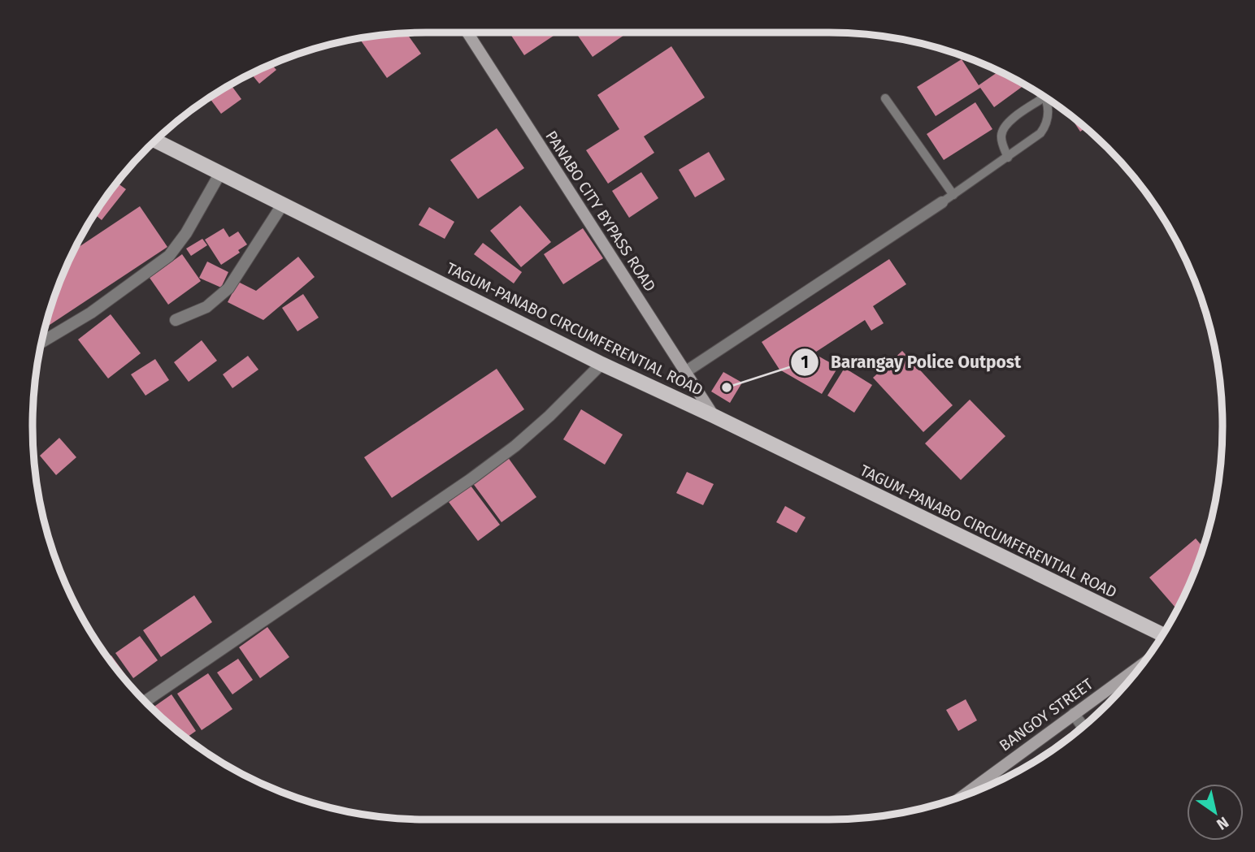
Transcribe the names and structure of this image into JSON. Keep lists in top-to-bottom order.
{
  "streets": {
    "main road": ["PANABO CITY BYPASS ROAD", "TAGUM-PANABO CIRCUMFERENTIAL ROAD", "BANGOY STREET"]
  },
  "crossings": [
    ["PANABO CITY BYPASS ROAD", "TAGUM-PANABO CIRCUMFERENTIAL ROAD"]
  ],
  "places": ["Barangay Police Outpost"],
  "north": "bottom right"
}
